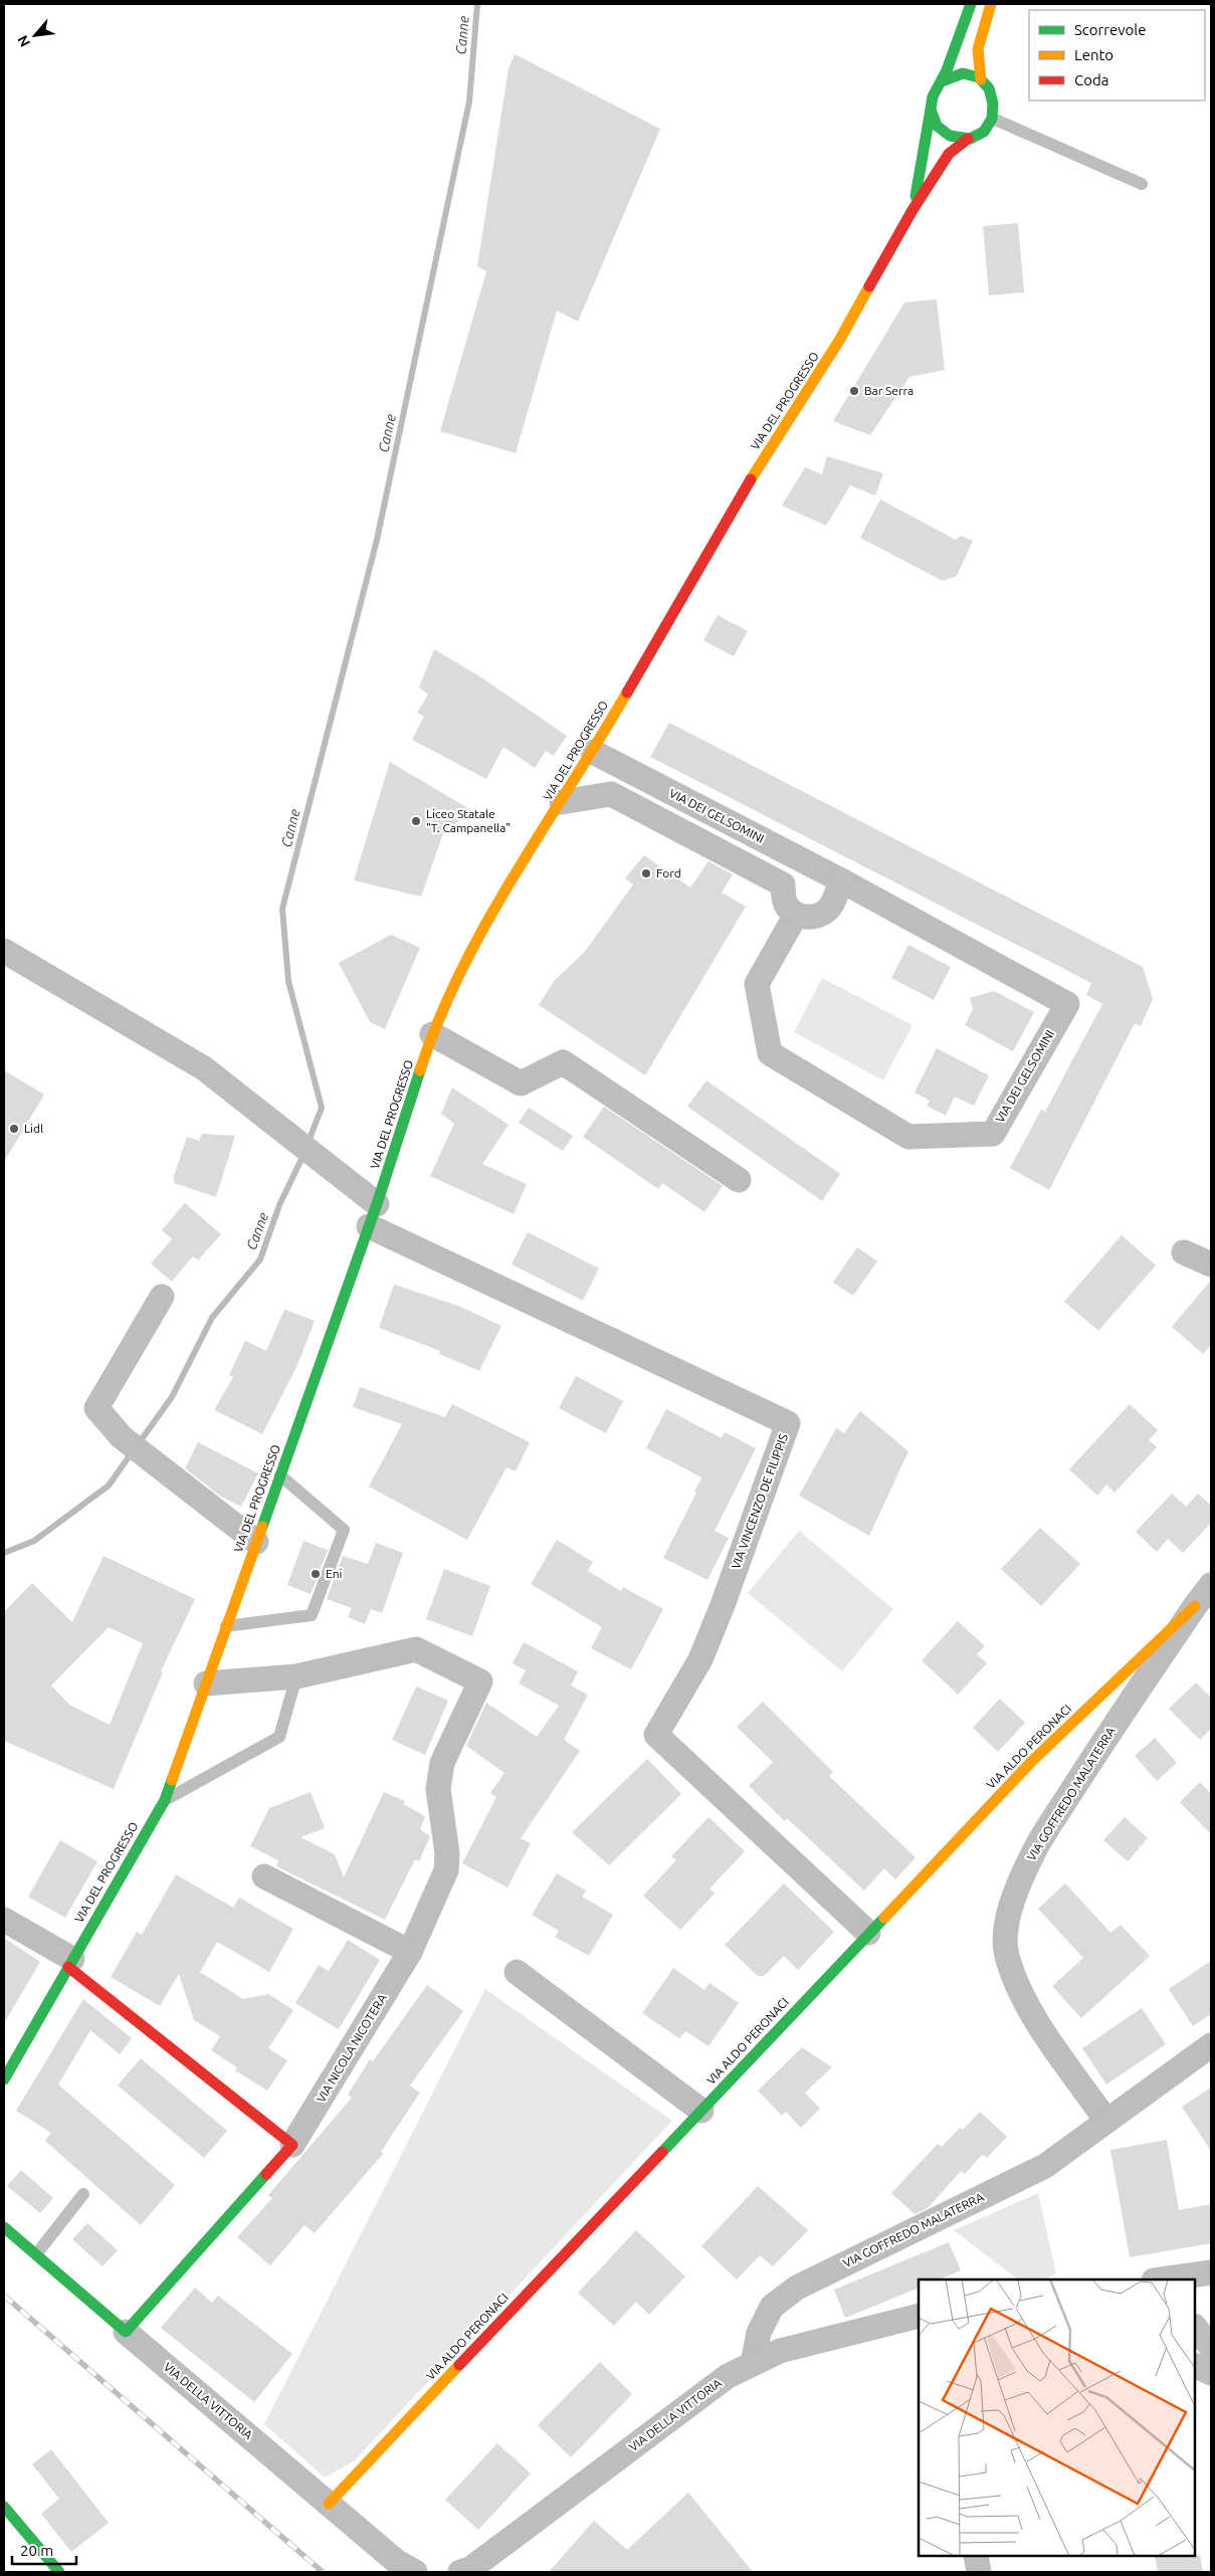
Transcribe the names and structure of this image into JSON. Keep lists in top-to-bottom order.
{
  "streets": {
    "street": [
      "VIA DEL PROGRESSO",
      "VIA DEI GELSOMINI",
      "VIA VINCENZO DE FILIPPIS",
      "VIA ALDO PERONACI",
      "VIA GOFFREDO MALATERRA",
      "VIA NICOLA NICOTERA",
      "VIA DELLA VITTORIA"
    ]
  },
  "crossings": [
    ["VIA DEL PROGRESSO", "VIA DEI GELSOMINI"],
    ["VIA DEL PROGRESSO", "VIA VINCENZO DE FILIPPIS"],
    ["VIA VINCENZO DE FILIPPIS", "VIA ALDO PERONACI"],
    ["VIA ALDO PERONACI", "VIA GOFFREDO MALATERRA"],
    ["VIA ALDO PERONACI", "VIA DELLA VITTORIA"],
    ["VIA GOFFREDO MALATERRA", "VIA DELLA VITTORIA"]
  ],
  "water": ["Canne"],
  "places": [
    "Bar Serra",
    "Liceo Statale \"T. Campanella\"",
    "Ford",
    "Lidl",
    "Eni"
  ],
  "legend": ["Scorrevole", "Lento", "Coda"],
  "scale_bar": "20 m",
  "north": "bottom left"
}
